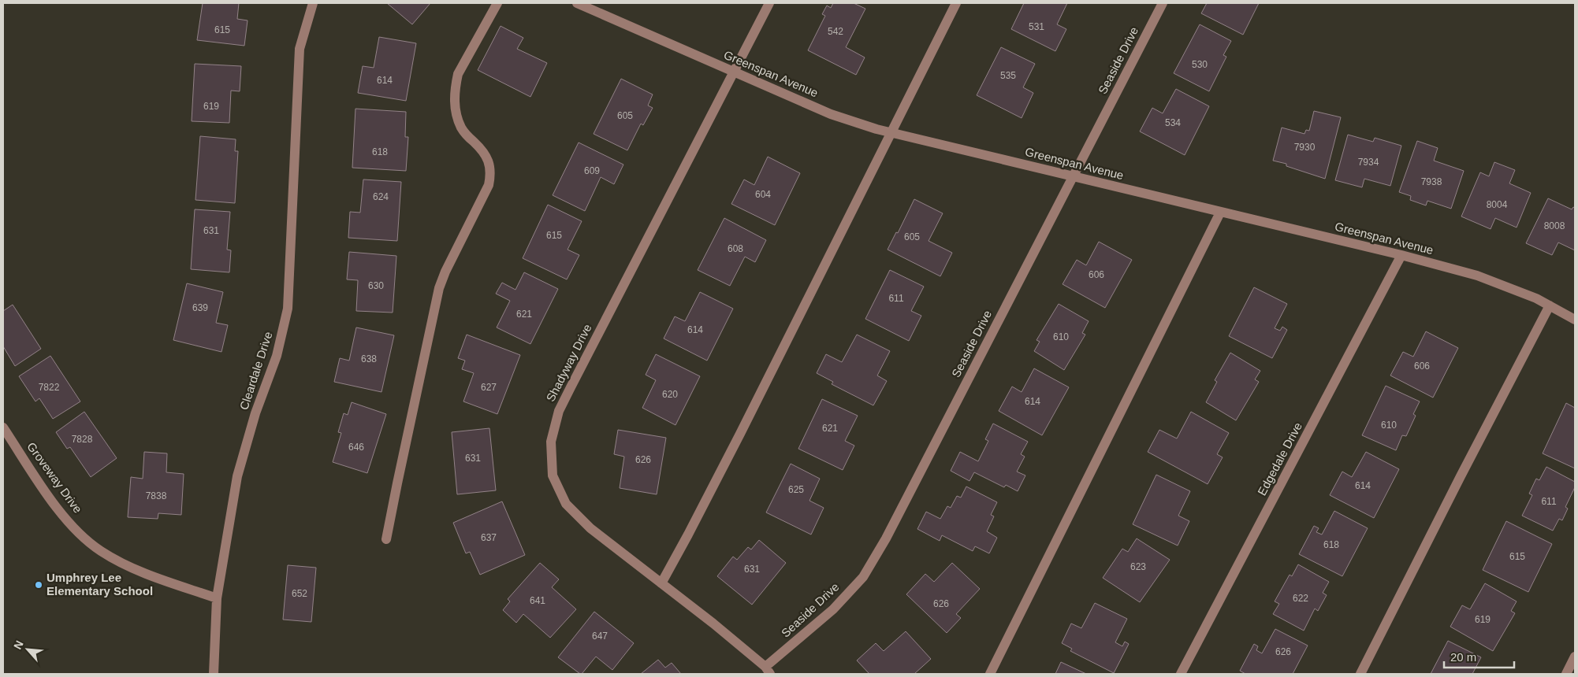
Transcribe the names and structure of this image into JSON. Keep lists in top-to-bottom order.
{
  "streets": {
    "street": [
      "Seaside Drive",
      "Greenspan Avenue",
      "Shadyway Drive",
      "Cleardale Drive",
      "Edgedale Drive",
      "Groveway Drive"
    ]
  },
  "crossings": [
    ["Seaside Drive", "Greenspan Avenue"],
    ["Seaside Drive", "Shadyway Drive"],
    ["Greenspan Avenue", "Shadyway Drive"],
    ["Greenspan Avenue", "Edgedale Drive"],
    ["Cleardale Drive", "Groveway Drive"]
  ],
  "places": ["Umphrey Lee Elementary School"],
  "house_numbers": [
    "531",
    "615",
    "542",
    "530",
    "535",
    "614",
    "619",
    "605",
    "534",
    "7930",
    "618",
    "7934",
    "609",
    "7938",
    "604",
    "624",
    "8004",
    "8008",
    "631",
    "615",
    "605",
    "608",
    "606",
    "630",
    "611",
    "639",
    "621",
    "614",
    "610",
    "638",
    "606",
    "7822",
    "627",
    "620",
    "614",
    "610",
    "621",
    "7828",
    "646",
    "631",
    "626",
    "614",
    "625",
    "7838",
    "611",
    "637",
    "618",
    "615",
    "623",
    "631",
    "652",
    "622",
    "641",
    "626",
    "619",
    "647",
    "626"
  ],
  "scale_bar": "20 m",
  "north": "top left"
}
